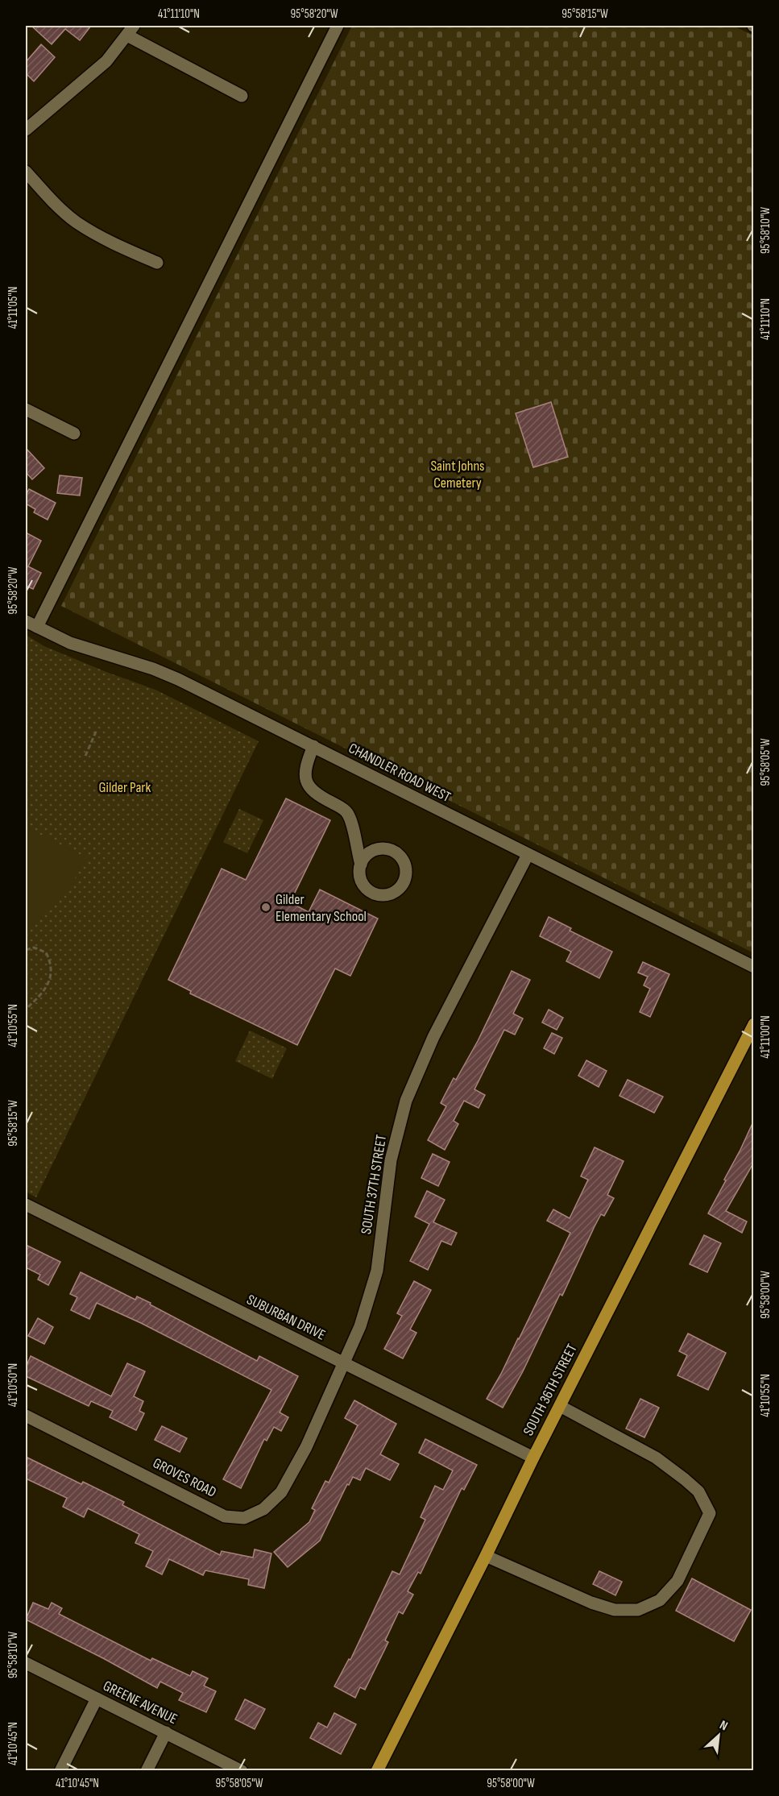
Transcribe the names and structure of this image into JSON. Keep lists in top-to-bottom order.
{
  "streets": {
    "main road": ["SOUTH 36TH STREET"],
    "street": [
      "CHANDLER ROAD WEST",
      "SOUTH 37TH STREET",
      "SUBURBAN DRIVE",
      "GROVES ROAD",
      "GREENE AVENUE"
    ]
  },
  "crossings": [
    ["CHANDLER ROAD WEST", "SOUTH 37TH STREET"],
    ["SOUTH 37TH STREET", "SUBURBAN DRIVE"],
    ["SOUTH 37TH STREET", "GROVES ROAD"],
    ["SUBURBAN DRIVE", "SOUTH 36TH STREET"]
  ],
  "parks": ["Saint Johns Cemetery", "Gilder Park"],
  "places": ["Gilder Elementary School"],
  "north": "top right",
  "coordinates": [
    "41°11'10\"N",
    "95°58'20\"W",
    "95°58'15\"W",
    "95°58'10\"W",
    "41°11'05\"N",
    "95°58'05\"W",
    "41°10'55\"N",
    "41°11'00\"N",
    "95°58'00\"W",
    "41°10'50\"N",
    "41°10'45\"N"
  ]
}
